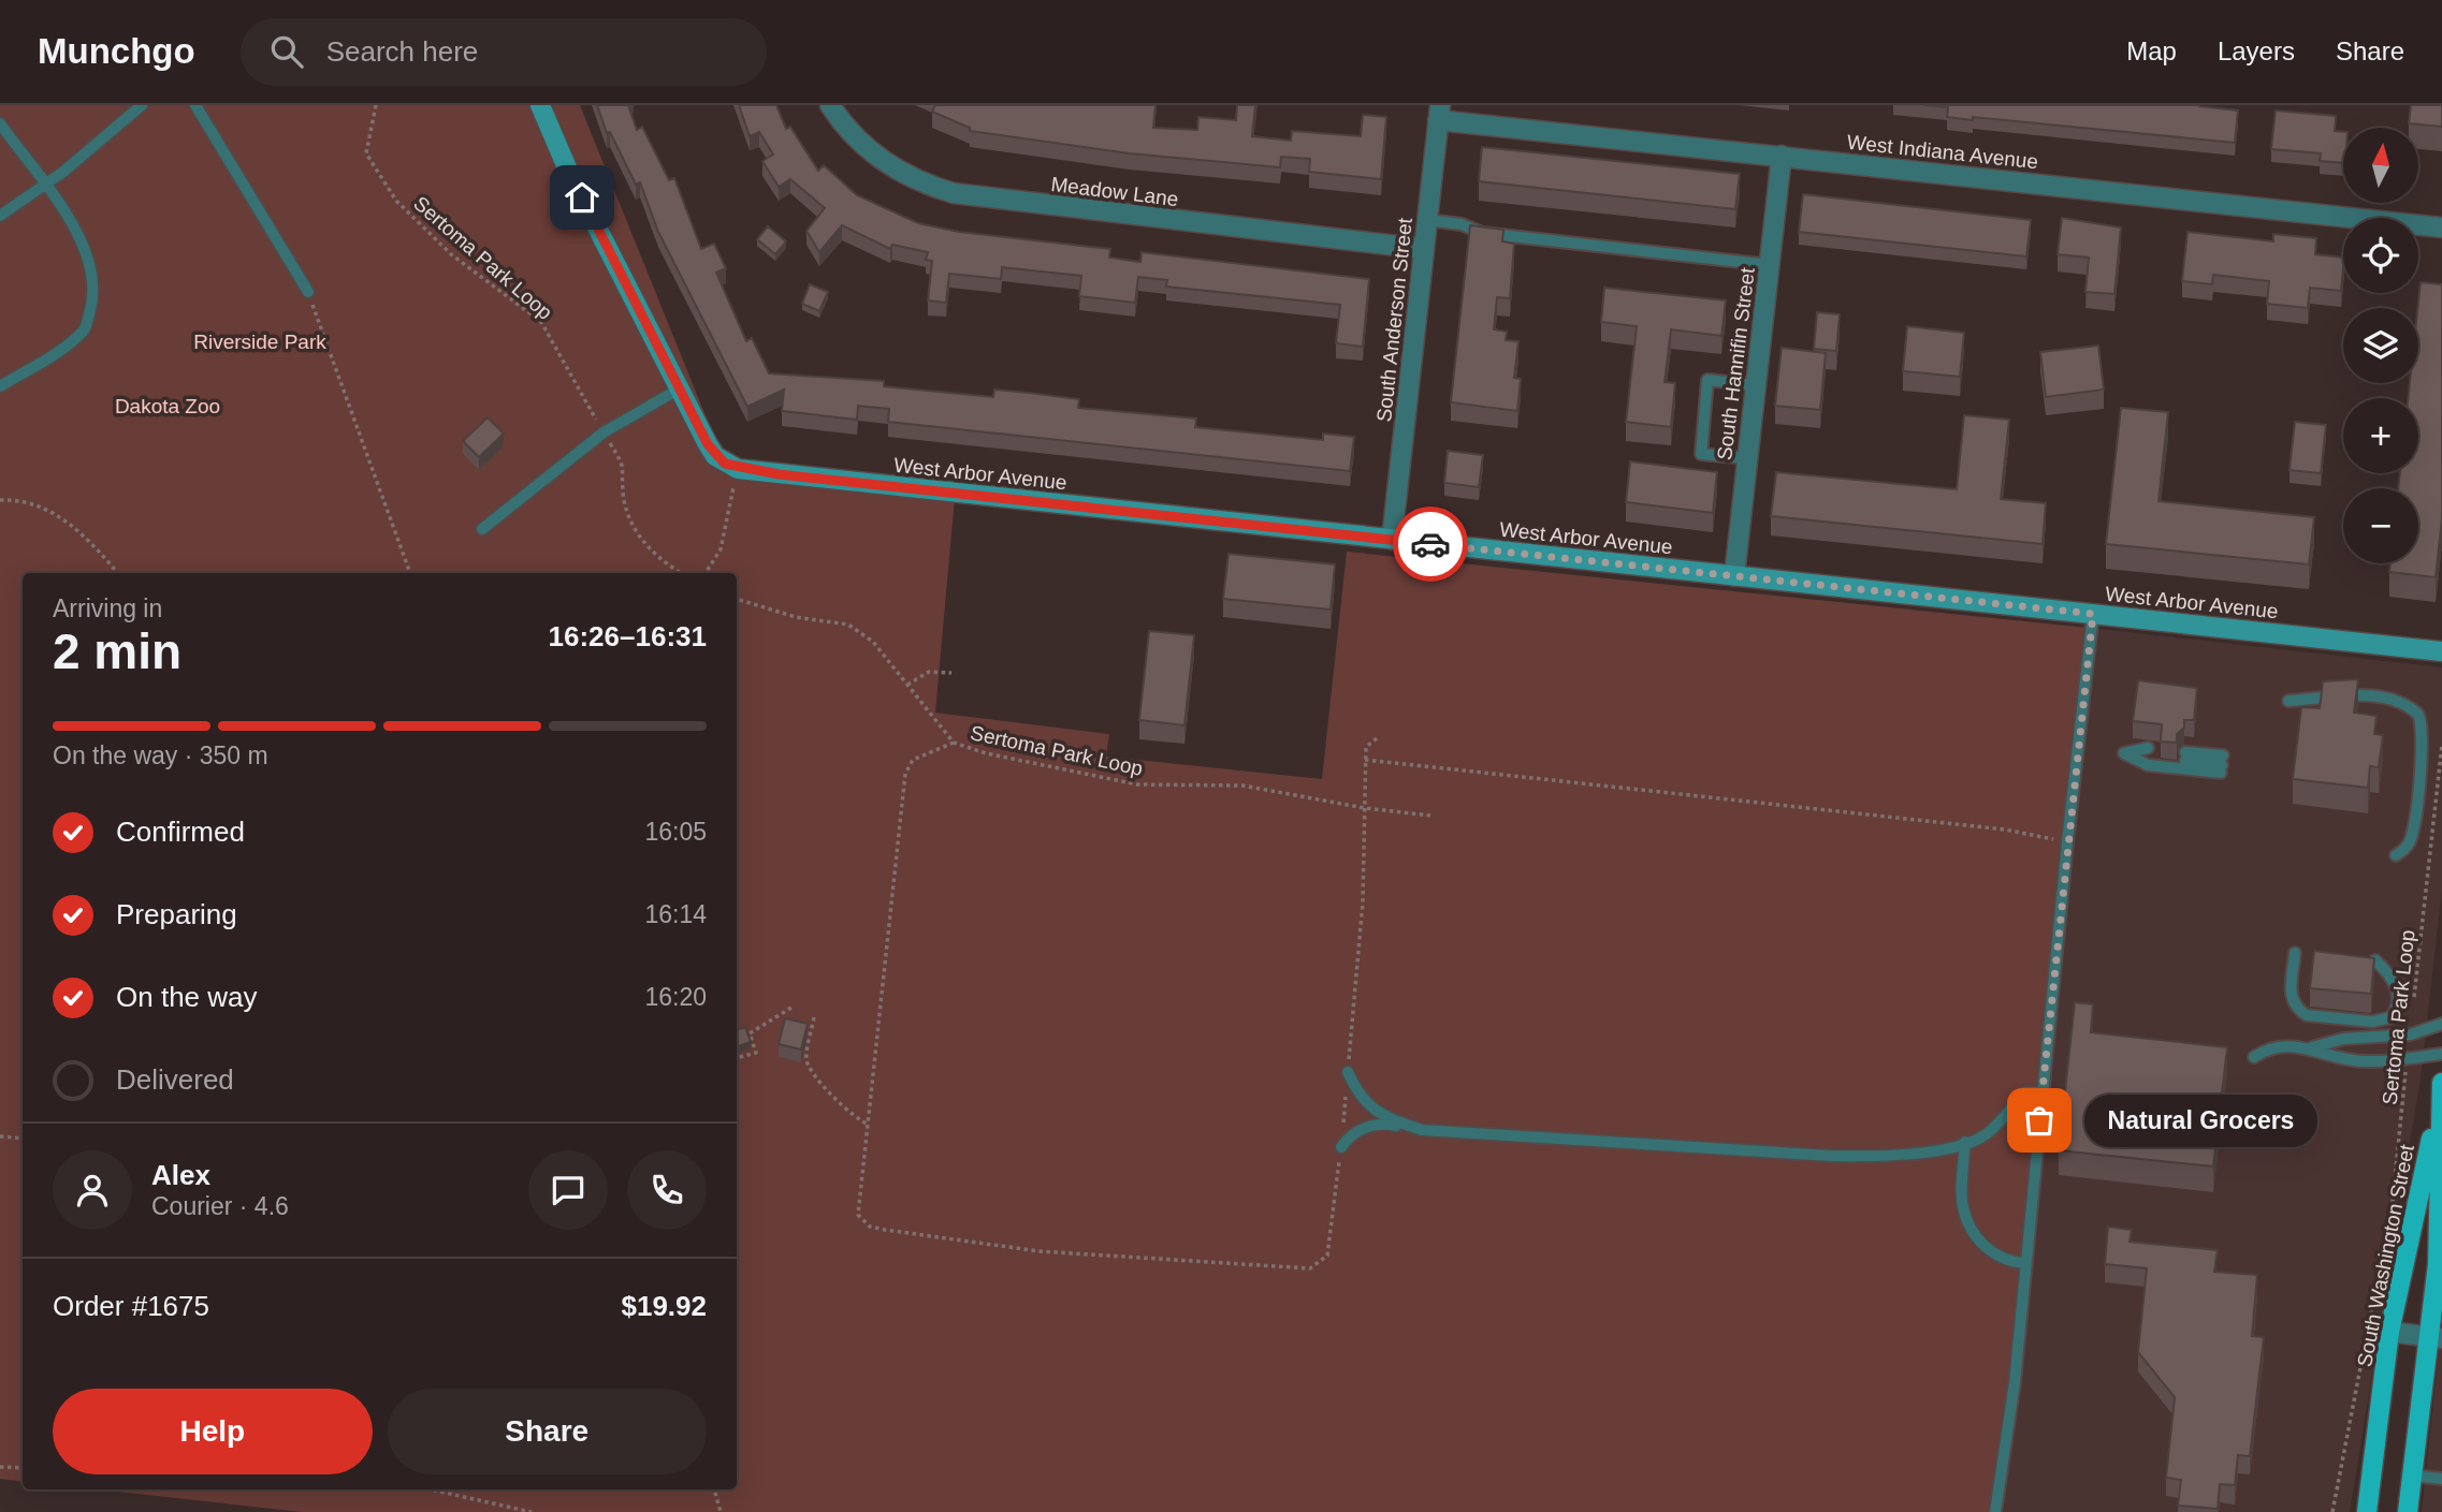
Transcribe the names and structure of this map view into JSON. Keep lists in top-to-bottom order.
{
  "streets": {
    "main road": ["West Arbor Avenue", "South Washington Street"],
    "street": [
      "West Indiana Avenue",
      "Meadow Lane",
      "South Anderson Street",
      "South Hannifin Street"
    ],
    "path": ["Sertoma Park Loop"]
  },
  "crossings": [
    ["West Indiana Avenue", "South Anderson Street"],
    ["West Indiana Avenue", "South Hannifin Street"],
    ["Meadow Lane", "South Anderson Street"],
    ["South Anderson Street", "West Arbor Avenue"],
    ["South Hannifin Street", "West Arbor Avenue"]
  ],
  "parks": ["Riverside Park", "Dakota Zoo"],
  "places": ["Natural Grocers"],
  "north": "top",
  "page": {
    "header": "Munchgo",
    "search": "Search here",
    "nav": ["Map", "Layers", "Share"],
    "map_buttons": ["+", "−"],
    "heading": ["2 min", "Arriving in", "16:26–16:31"],
    "panel": [
      "Alex",
      "Courier · 4.6",
      "Order #1675",
      "$19.92"
    ],
    "bar": "On the way · 350 m",
    "list": [
      ["Confirmed", "16:05"],
      ["Preparing", "16:14"],
      ["On the way", "16:20"],
      "Delivered"
    ],
    "bubble": "Natural Grocers",
    "buttons": ["Help", "Share"]
  }
}
